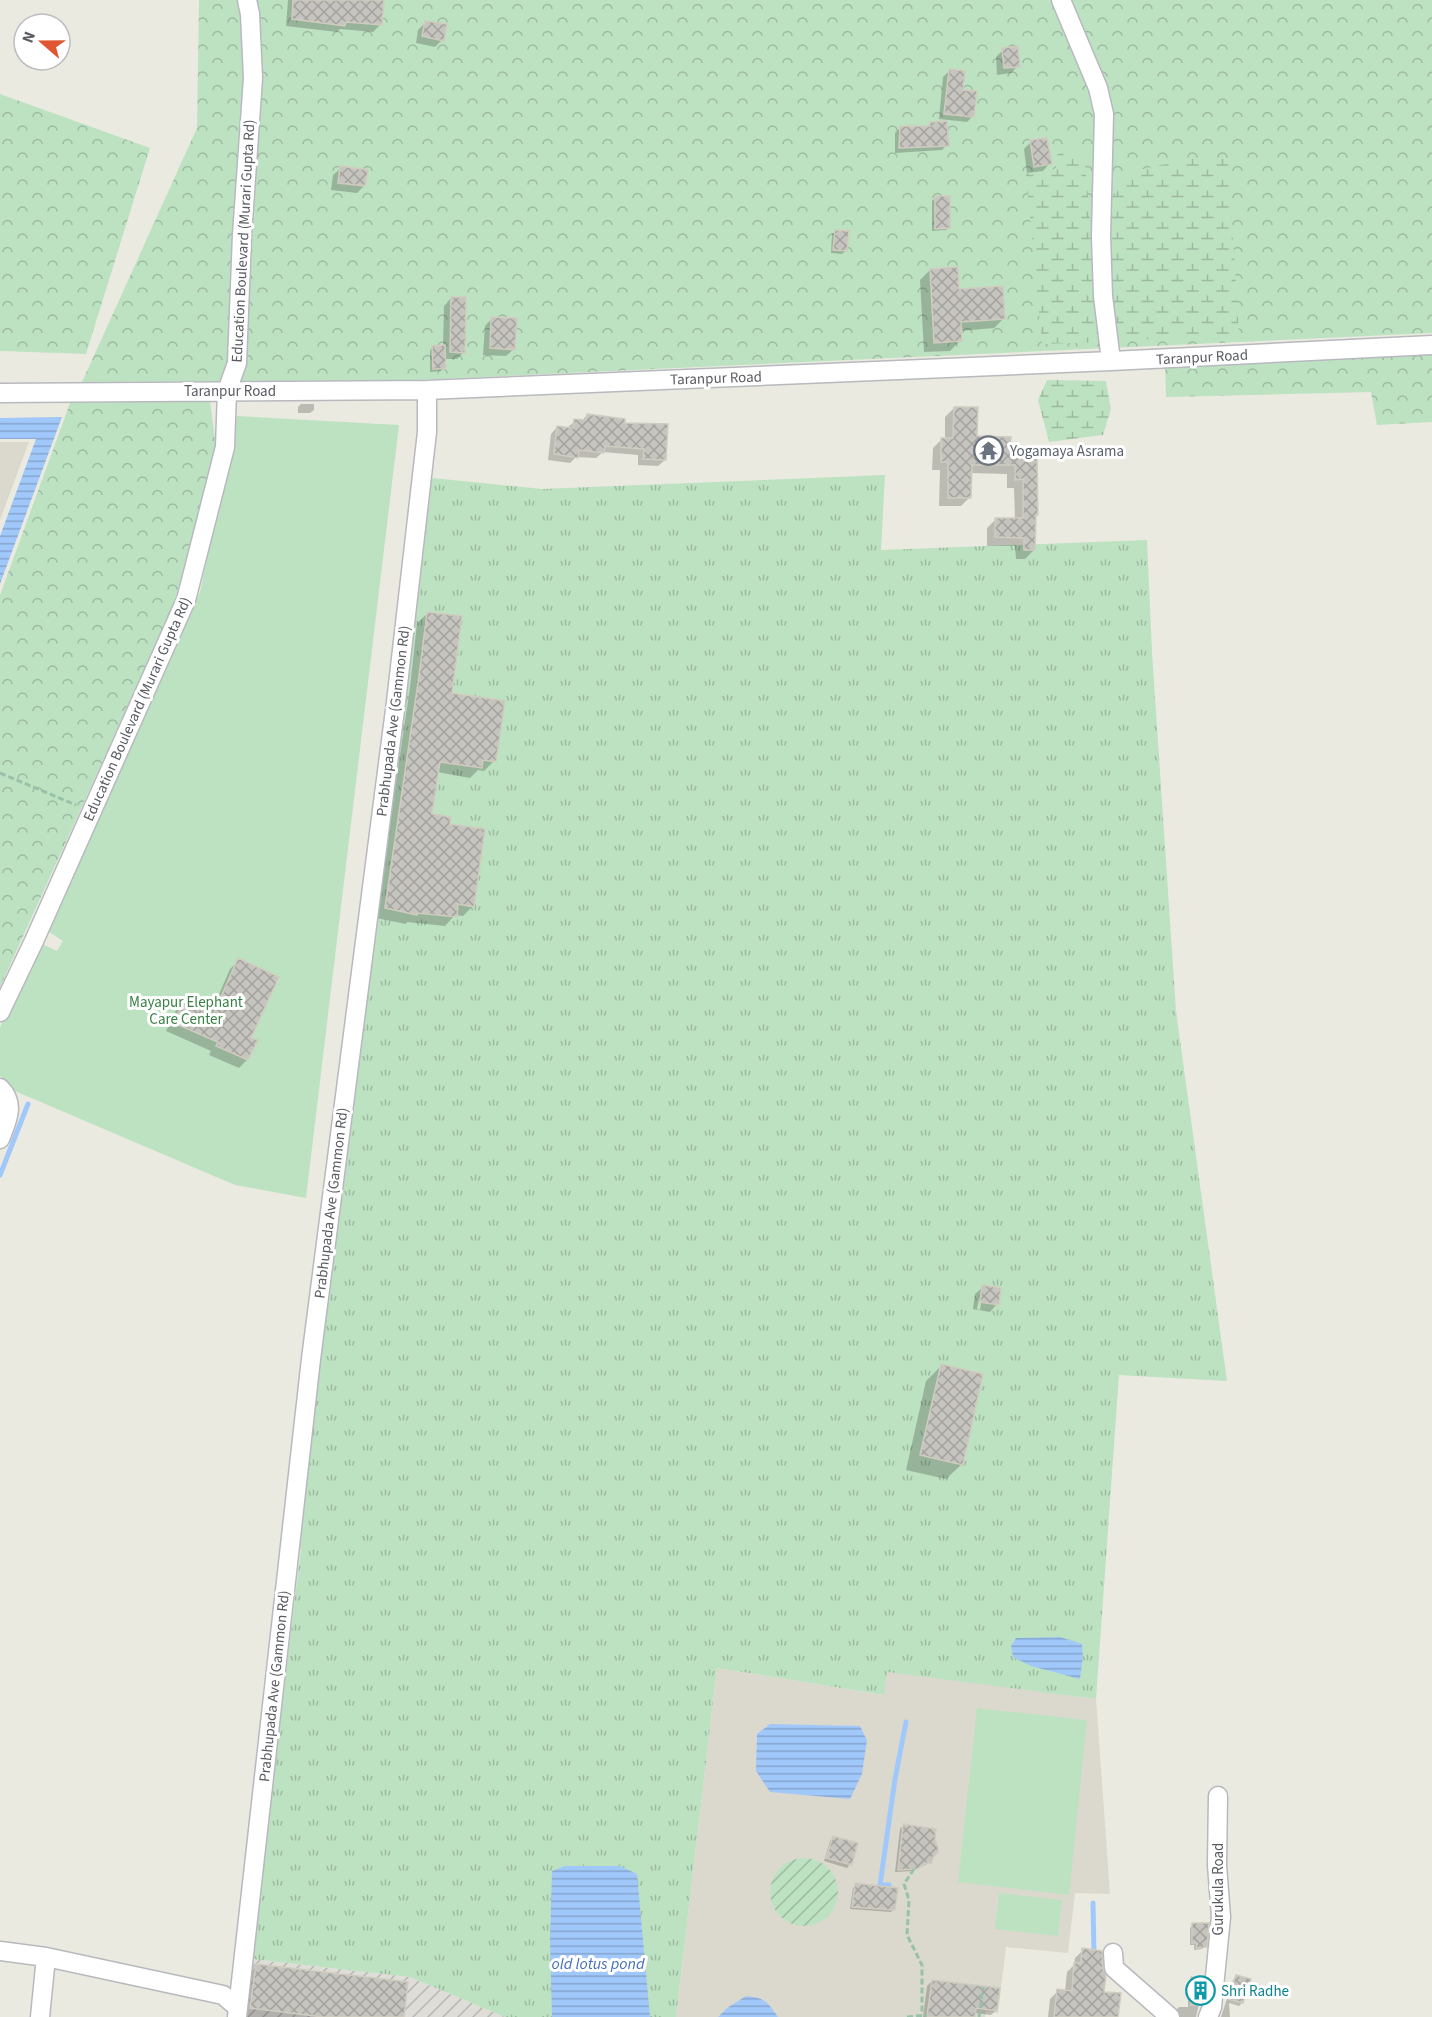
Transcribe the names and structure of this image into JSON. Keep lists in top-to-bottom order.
{
  "streets": {
    "street": [
      "Education Boulevard (Murari Gupta Rd)",
      "Taranpur Road",
      "Prabhupada Ave (Gammon Rd)",
      "Gurukula Road"
    ]
  },
  "crossings": [
    ["Education Boulevard (Murari Gupta Rd)", "Taranpur Road"],
    ["Taranpur Road", "Prabhupada Ave (Gammon Rd)"]
  ],
  "water": ["old lotus pond"],
  "parks": ["Mayapur Elephant Care Center"],
  "places": {
    "temple": ["Yogamaya Asrama"],
    "building": ["Shri Radhe"]
  },
  "north": "left"
}
